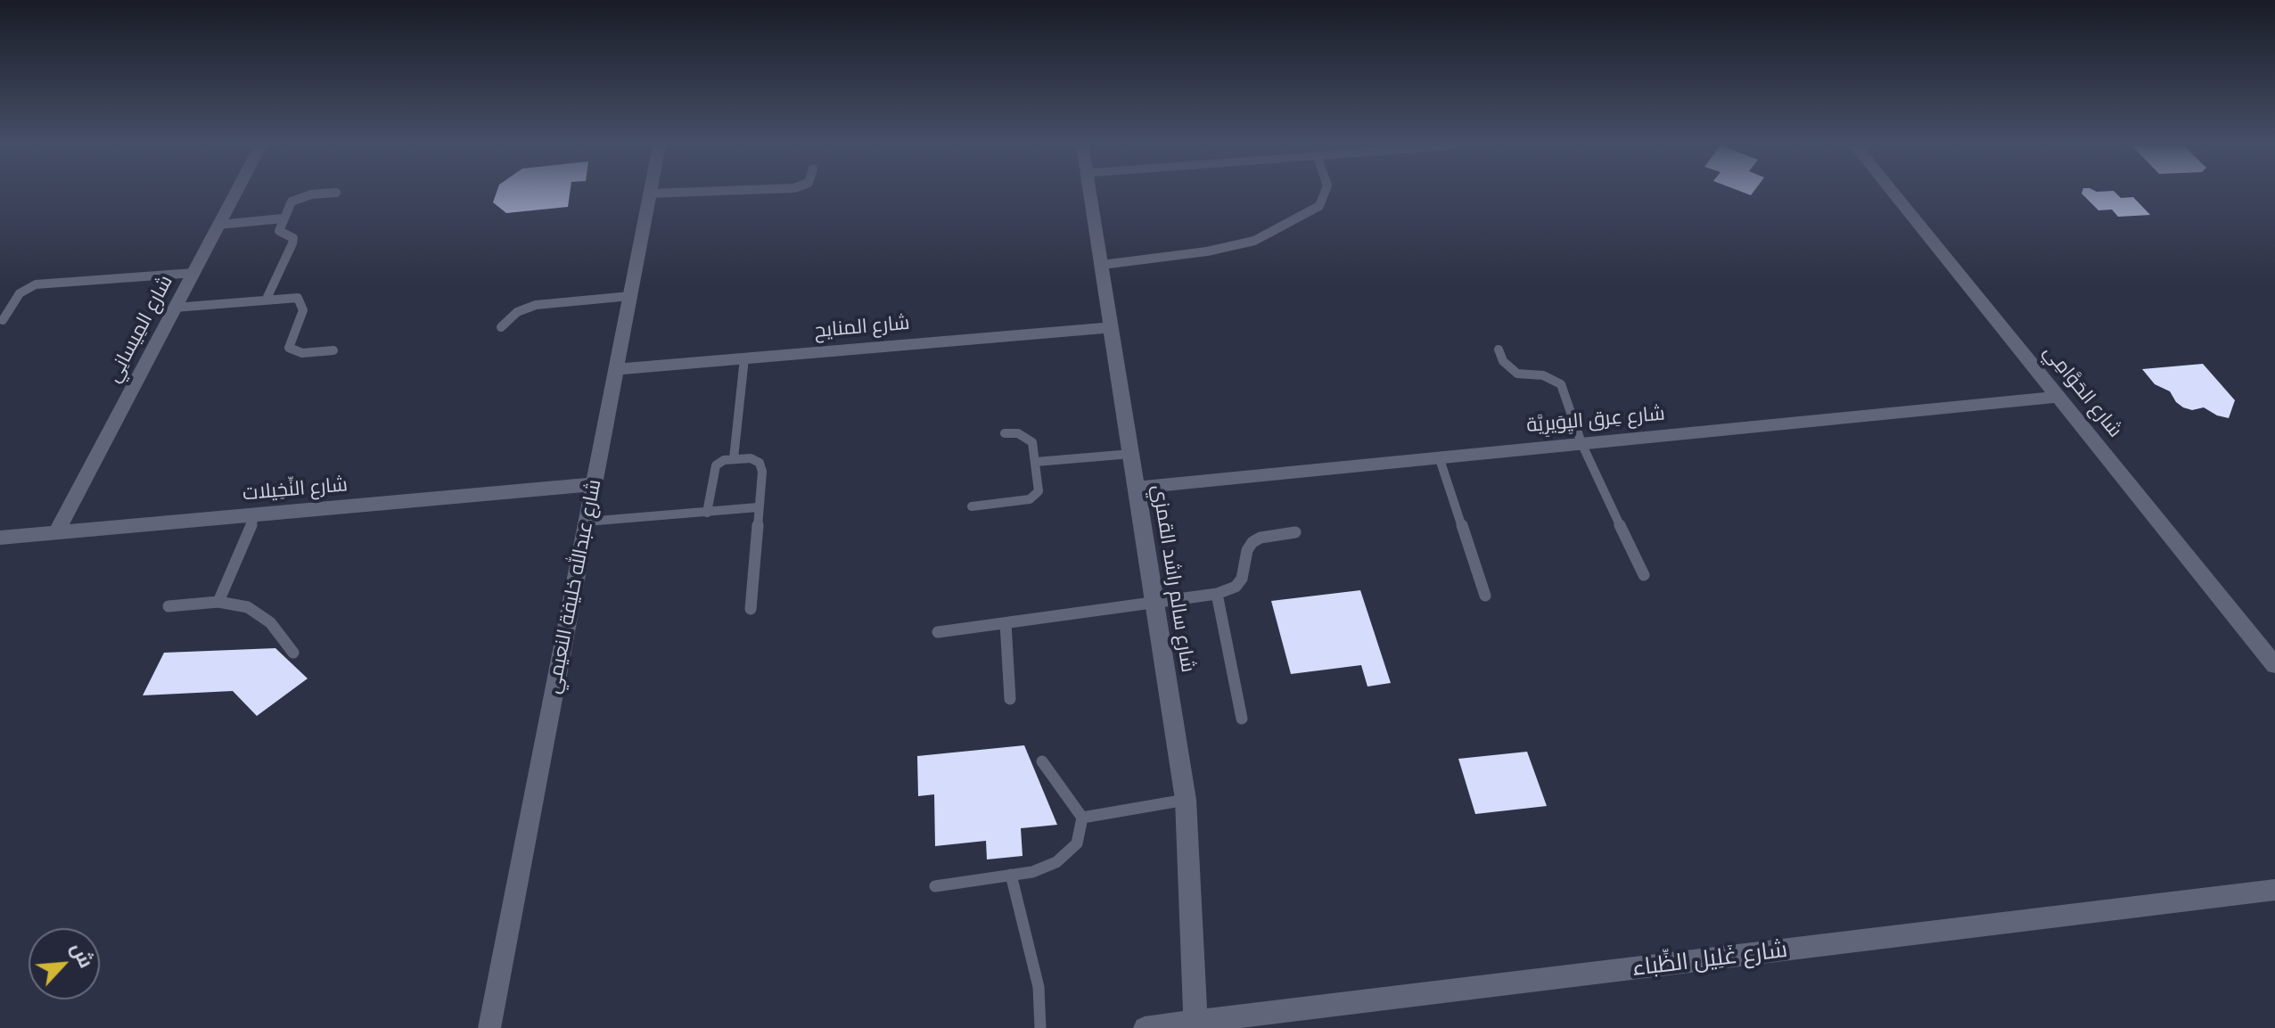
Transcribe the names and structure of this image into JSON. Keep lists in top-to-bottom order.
{
  "streets": {
    "street": [
      "شارع المنايح",
      "شارع المِيسانِي",
      "شارع الحَوَّامِي",
      "شارع عِرق اليِوَيرِيَّة",
      "شارع النِّخِيلات",
      "شارع سالم راشد القمزي",
      "شارع عبدالله خليفة النعيمي",
      "شارع غَلِيل الظِّباء"
    ]
  },
  "crossings": [
    ["شارع المنايح", "شارع سالم راشد القمزي"],
    ["شارع المنايح", "شارع عبدالله خليفة النعيمي"],
    ["شارع المِيسانِي", "شارع النِّخِيلات"],
    ["شارع الحَوَّامِي", "شارع عِرق اليِوَيرِيَّة"],
    ["شارع عِرق اليِوَيرِيَّة", "شارع سالم راشد القمزي"],
    ["شارع النِّخِيلات", "شارع عبدالله خليفة النعيمي"],
    ["شارع سالم راشد القمزي", "شارع غَلِيل الظِّباء"]
  ],
  "north": "top right"
}
